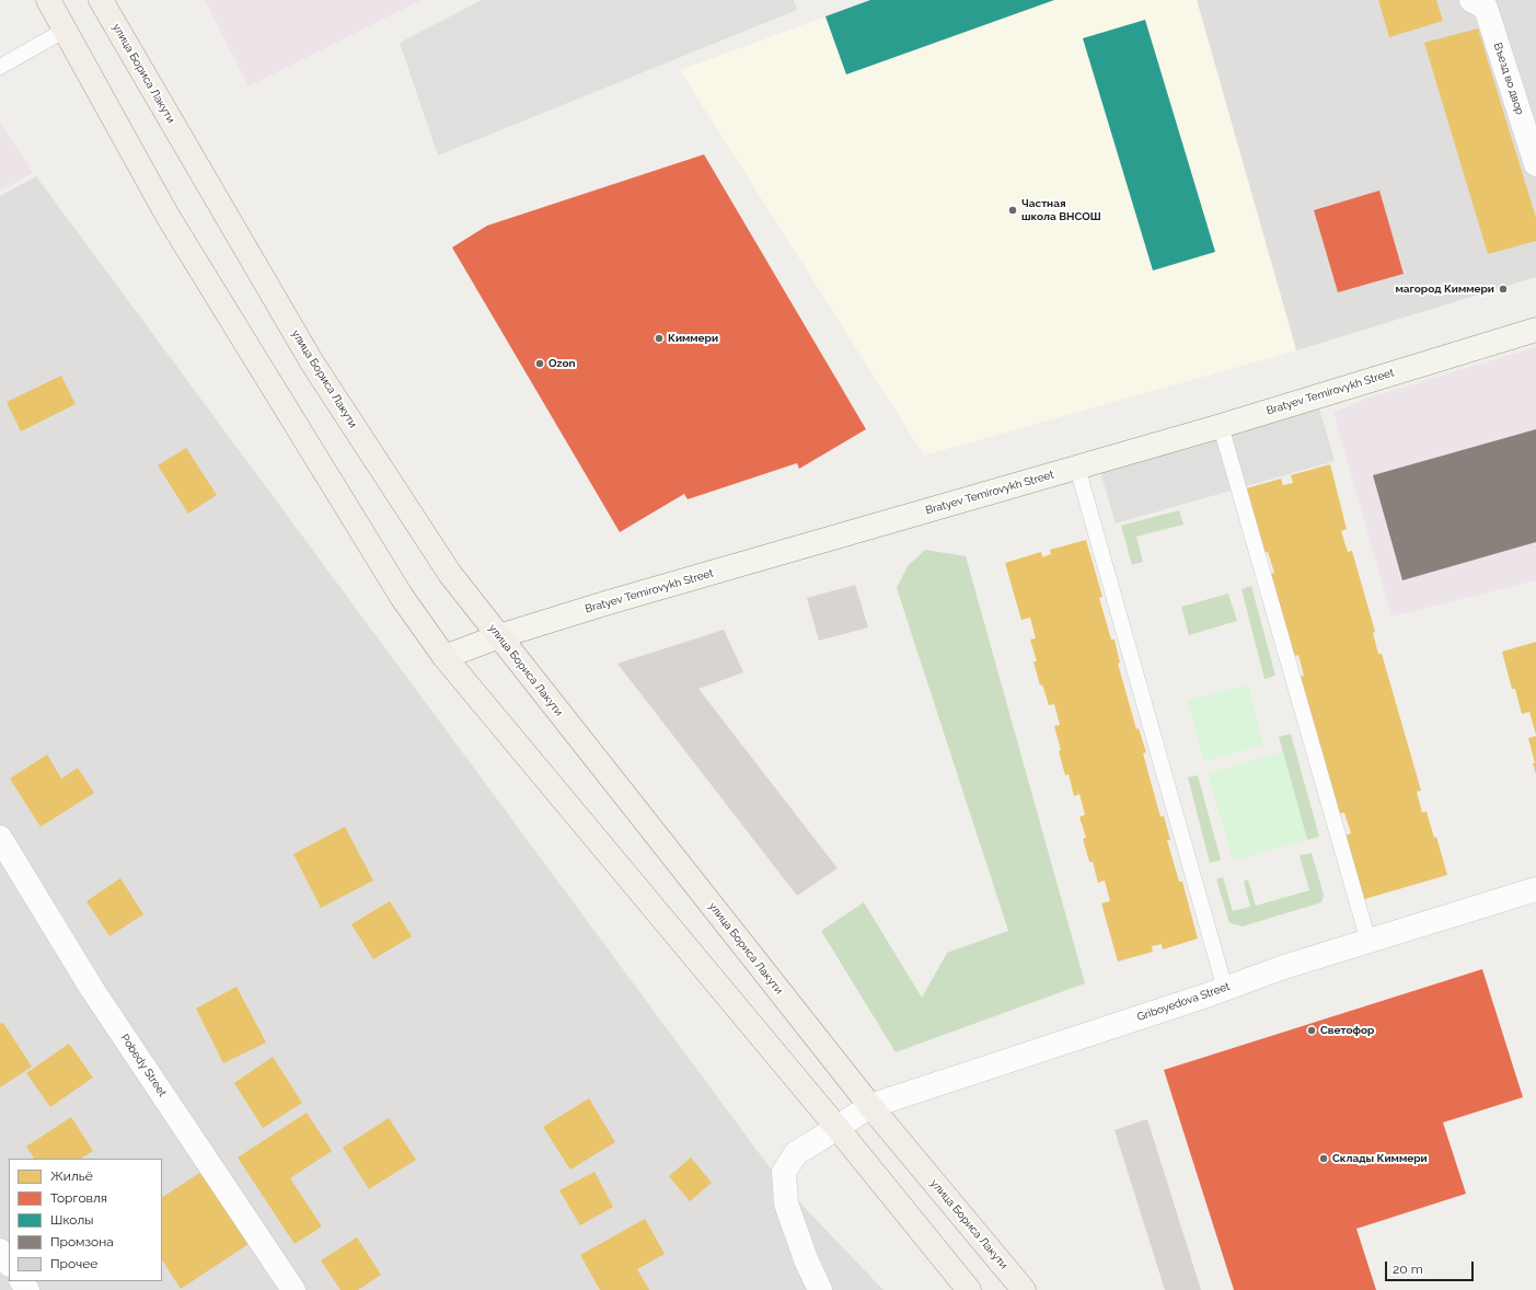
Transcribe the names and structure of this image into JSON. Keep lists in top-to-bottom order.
{
  "streets": {
    "main road": ["улица Бориса Лакути"],
    "street": [
      "Въезд во двор",
      "Bratyev Temirovykh Street",
      "Griboyedova Street",
      "Pobedy Street"
    ]
  },
  "crossings": [
    ["улица Бориса Лакути", "Bratyev Temirovykh Street"],
    ["улица Бориса Лакути", "Griboyedova Street"]
  ],
  "places": [
    "Частная школа ВНСОШ",
    "магород Киммери",
    "Киммери",
    "Ozon",
    "Светофор",
    "Склады Киммери"
  ],
  "legend": [
    "Жильё",
    "Торговля",
    "Школы",
    "Промзона",
    "Прочее"
  ],
  "scale_bar": "20 m"
}
